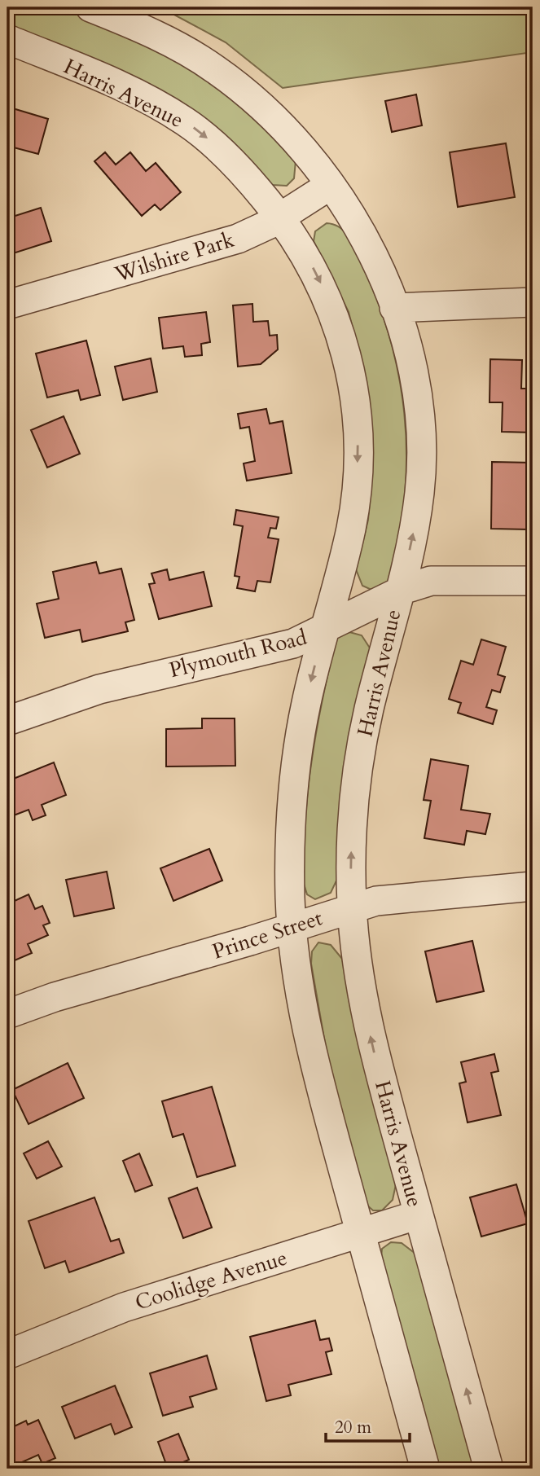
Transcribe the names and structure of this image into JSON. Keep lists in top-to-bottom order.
{
  "streets": {
    "street": [
      "Harris Avenue",
      "Wilshire Park",
      "Plymouth Road",
      "Prince Street",
      "Coolidge Avenue"
    ]
  },
  "crossings": [
    ["Harris Avenue", "Wilshire Park"],
    ["Harris Avenue", "Plymouth Road"],
    ["Harris Avenue", "Prince Street"],
    ["Harris Avenue", "Coolidge Avenue"]
  ],
  "scale_bar": "20 m"
}
